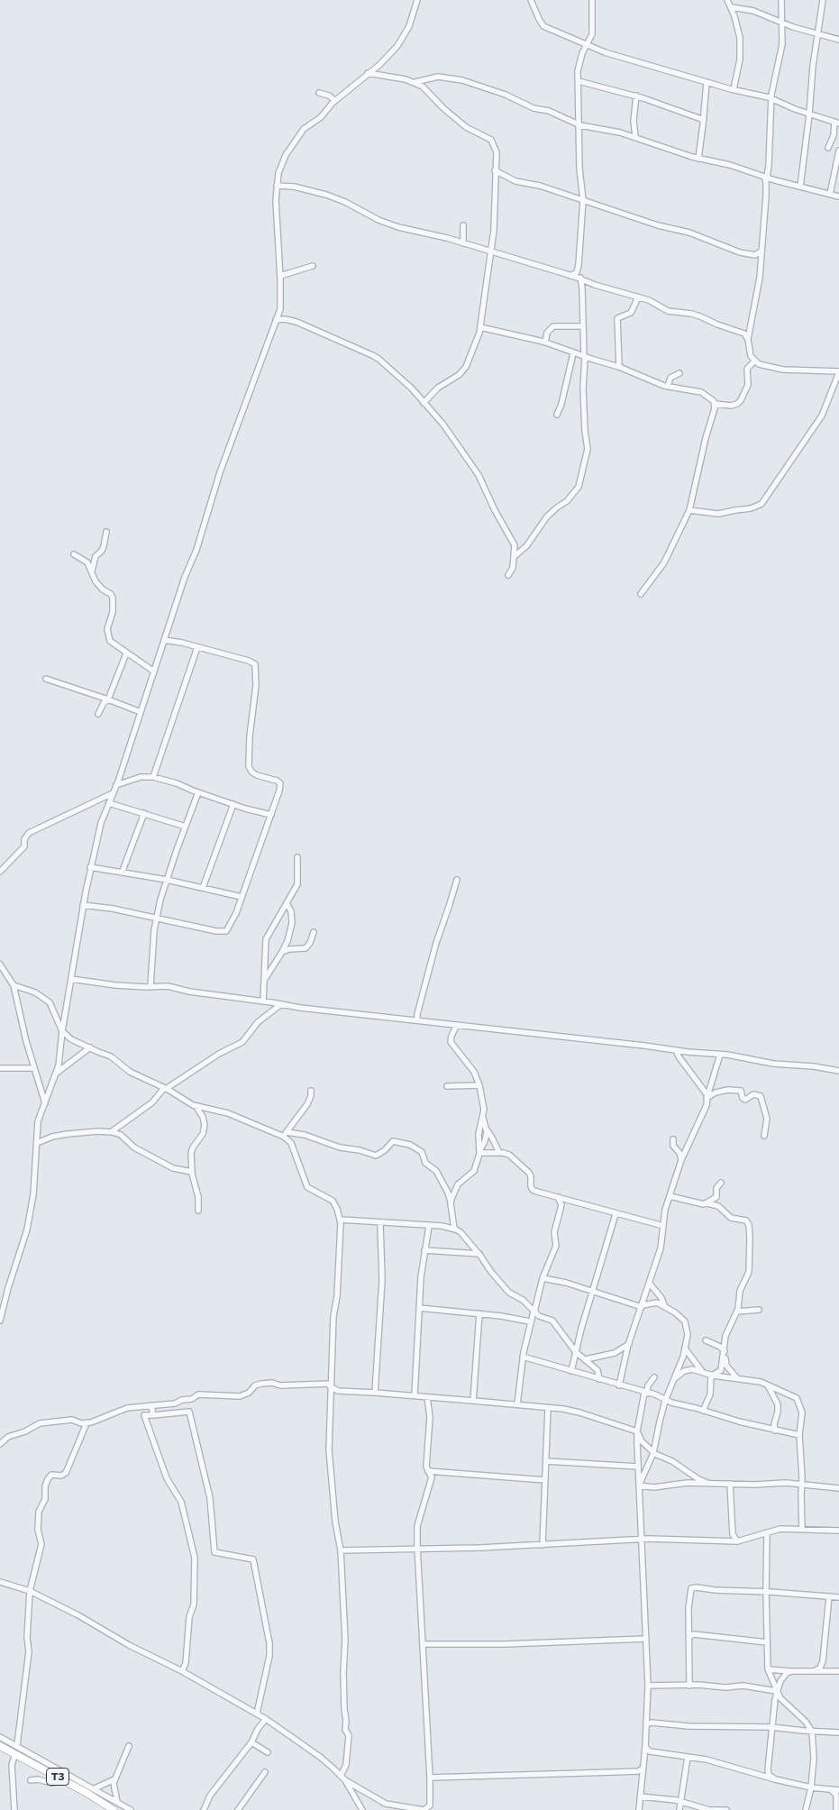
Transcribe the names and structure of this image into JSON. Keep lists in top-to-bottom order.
{
  "streets": {
    "highway": ["T3"]
  }
}
